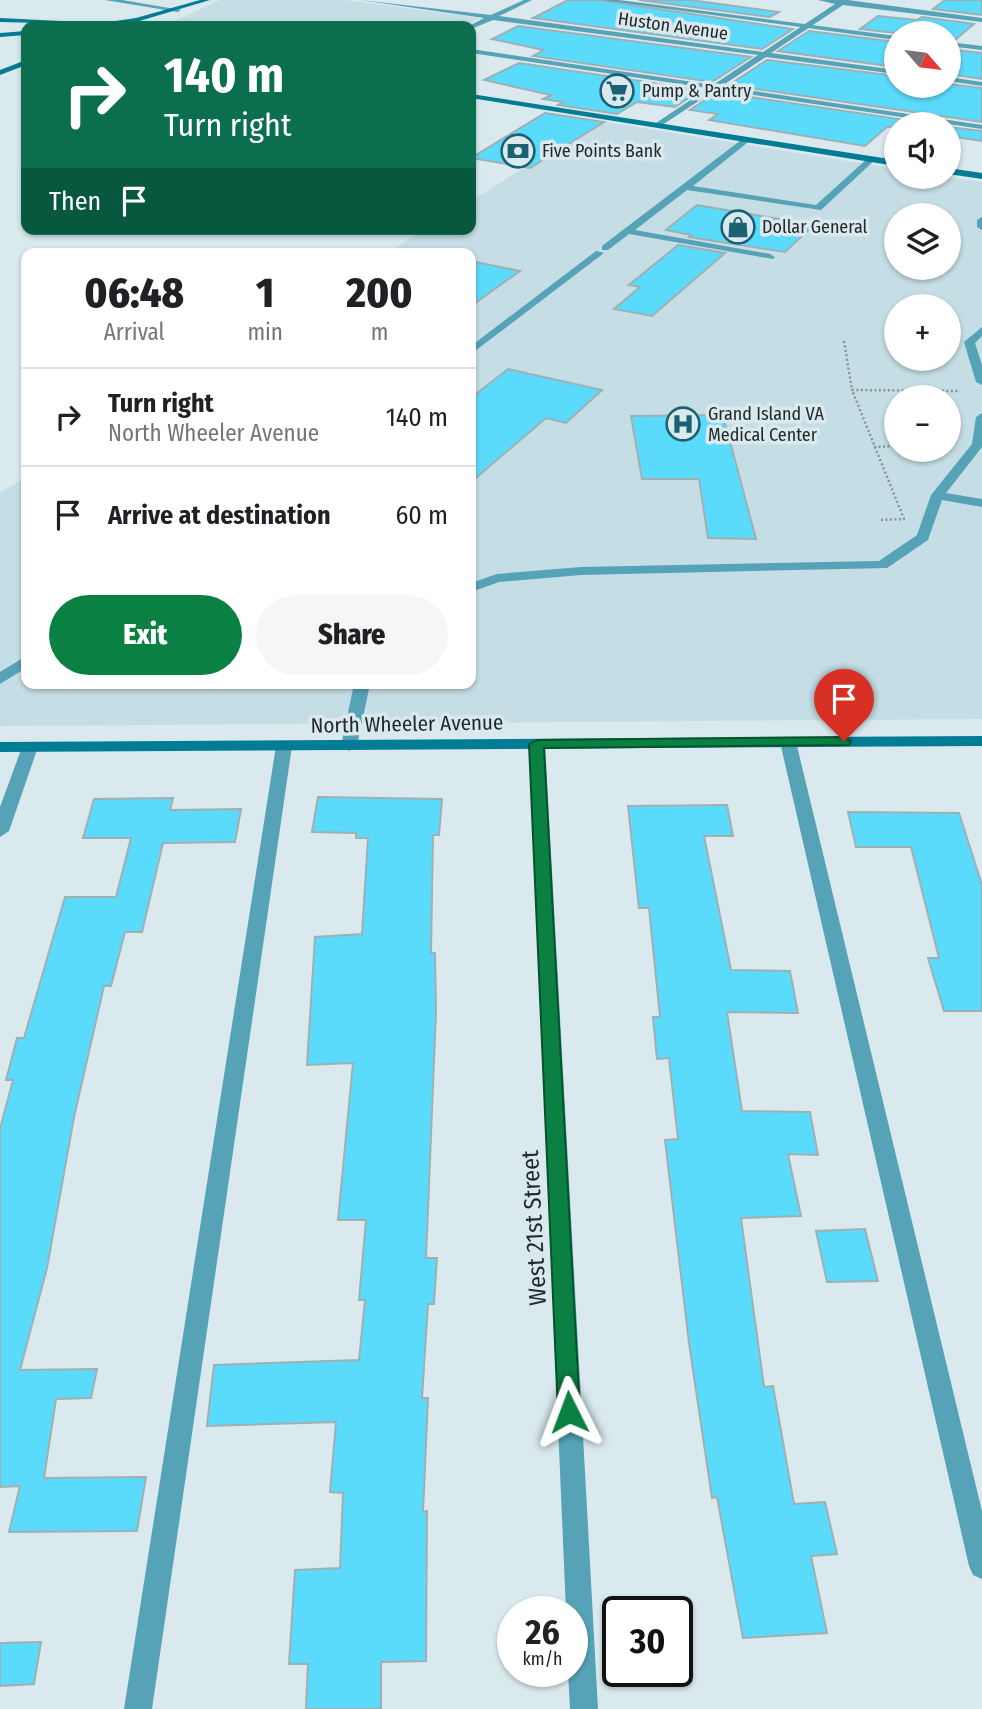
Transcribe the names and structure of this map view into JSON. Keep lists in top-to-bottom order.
{
  "streets": {
    "street": ["Huston Avenue", "North Wheeler Avenue", "West 21st Street"]
  },
  "crossings": [
    ["North Wheeler Avenue", "West 21st Street"]
  ],
  "places": {
    "supermarket": ["Pump & Pantry"],
    "bank": ["Five Points Bank"],
    "shop": ["Dollar General"],
    "hospital": ["Grand Island VA Medical Center"]
  },
  "north": "bottom right",
  "page": {
    "map_buttons": ["+", "−"],
    "turn": ["140 m", "Turn right"],
    "then": "Then",
    "eta": [
      "06:48",
      "Arrival",
      "1",
      "min",
      "200",
      "m"
    ],
    "list": [
      {
        "name": "Turn right",
        "note": "North Wheeler Avenue",
        "value": "140 m"
      },
      {
        "name": "Arrive at destination",
        "value": "60 m"
      }
    ],
    "buttons": ["Exit", "Share"],
    "speed": "26 km/h",
    "limit": "30"
  }
}
